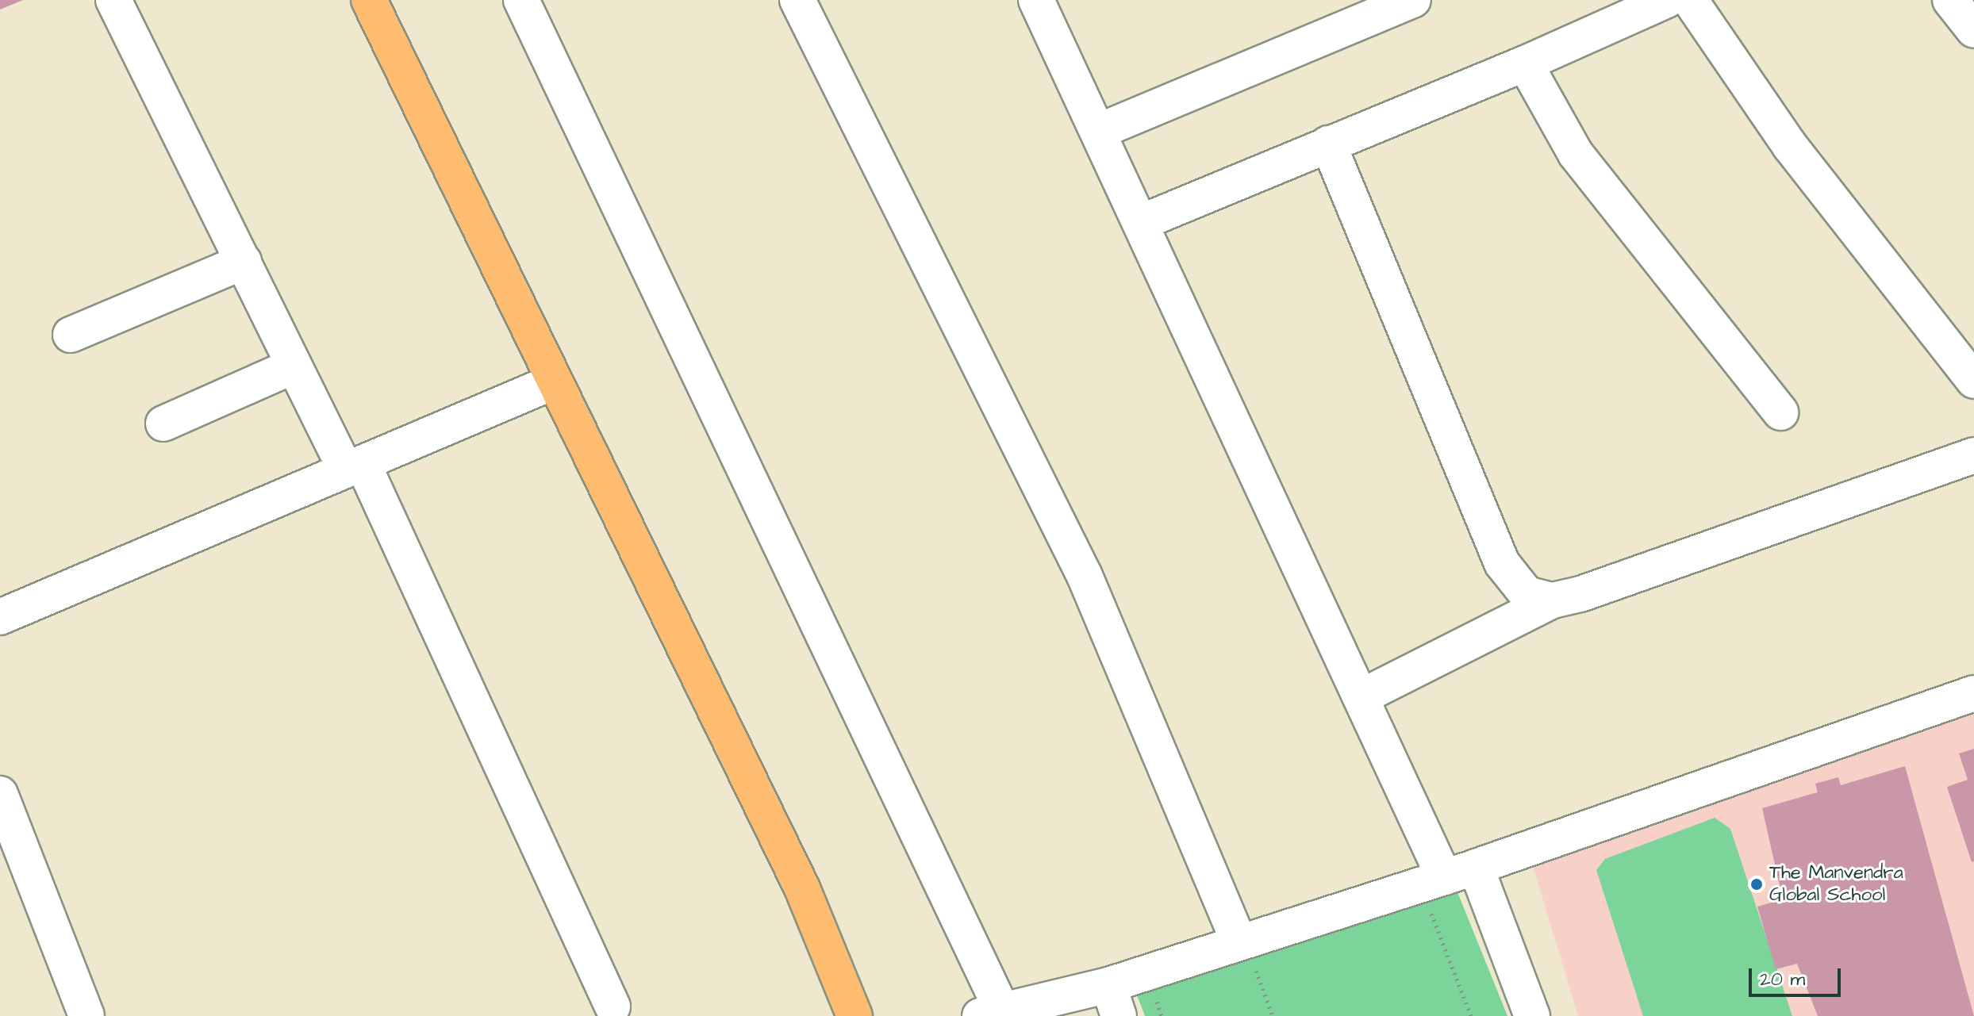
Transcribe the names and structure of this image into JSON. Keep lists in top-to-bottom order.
{
  "places": ["The Manvendra Global School"],
  "scale_bar": "20 m"
}
